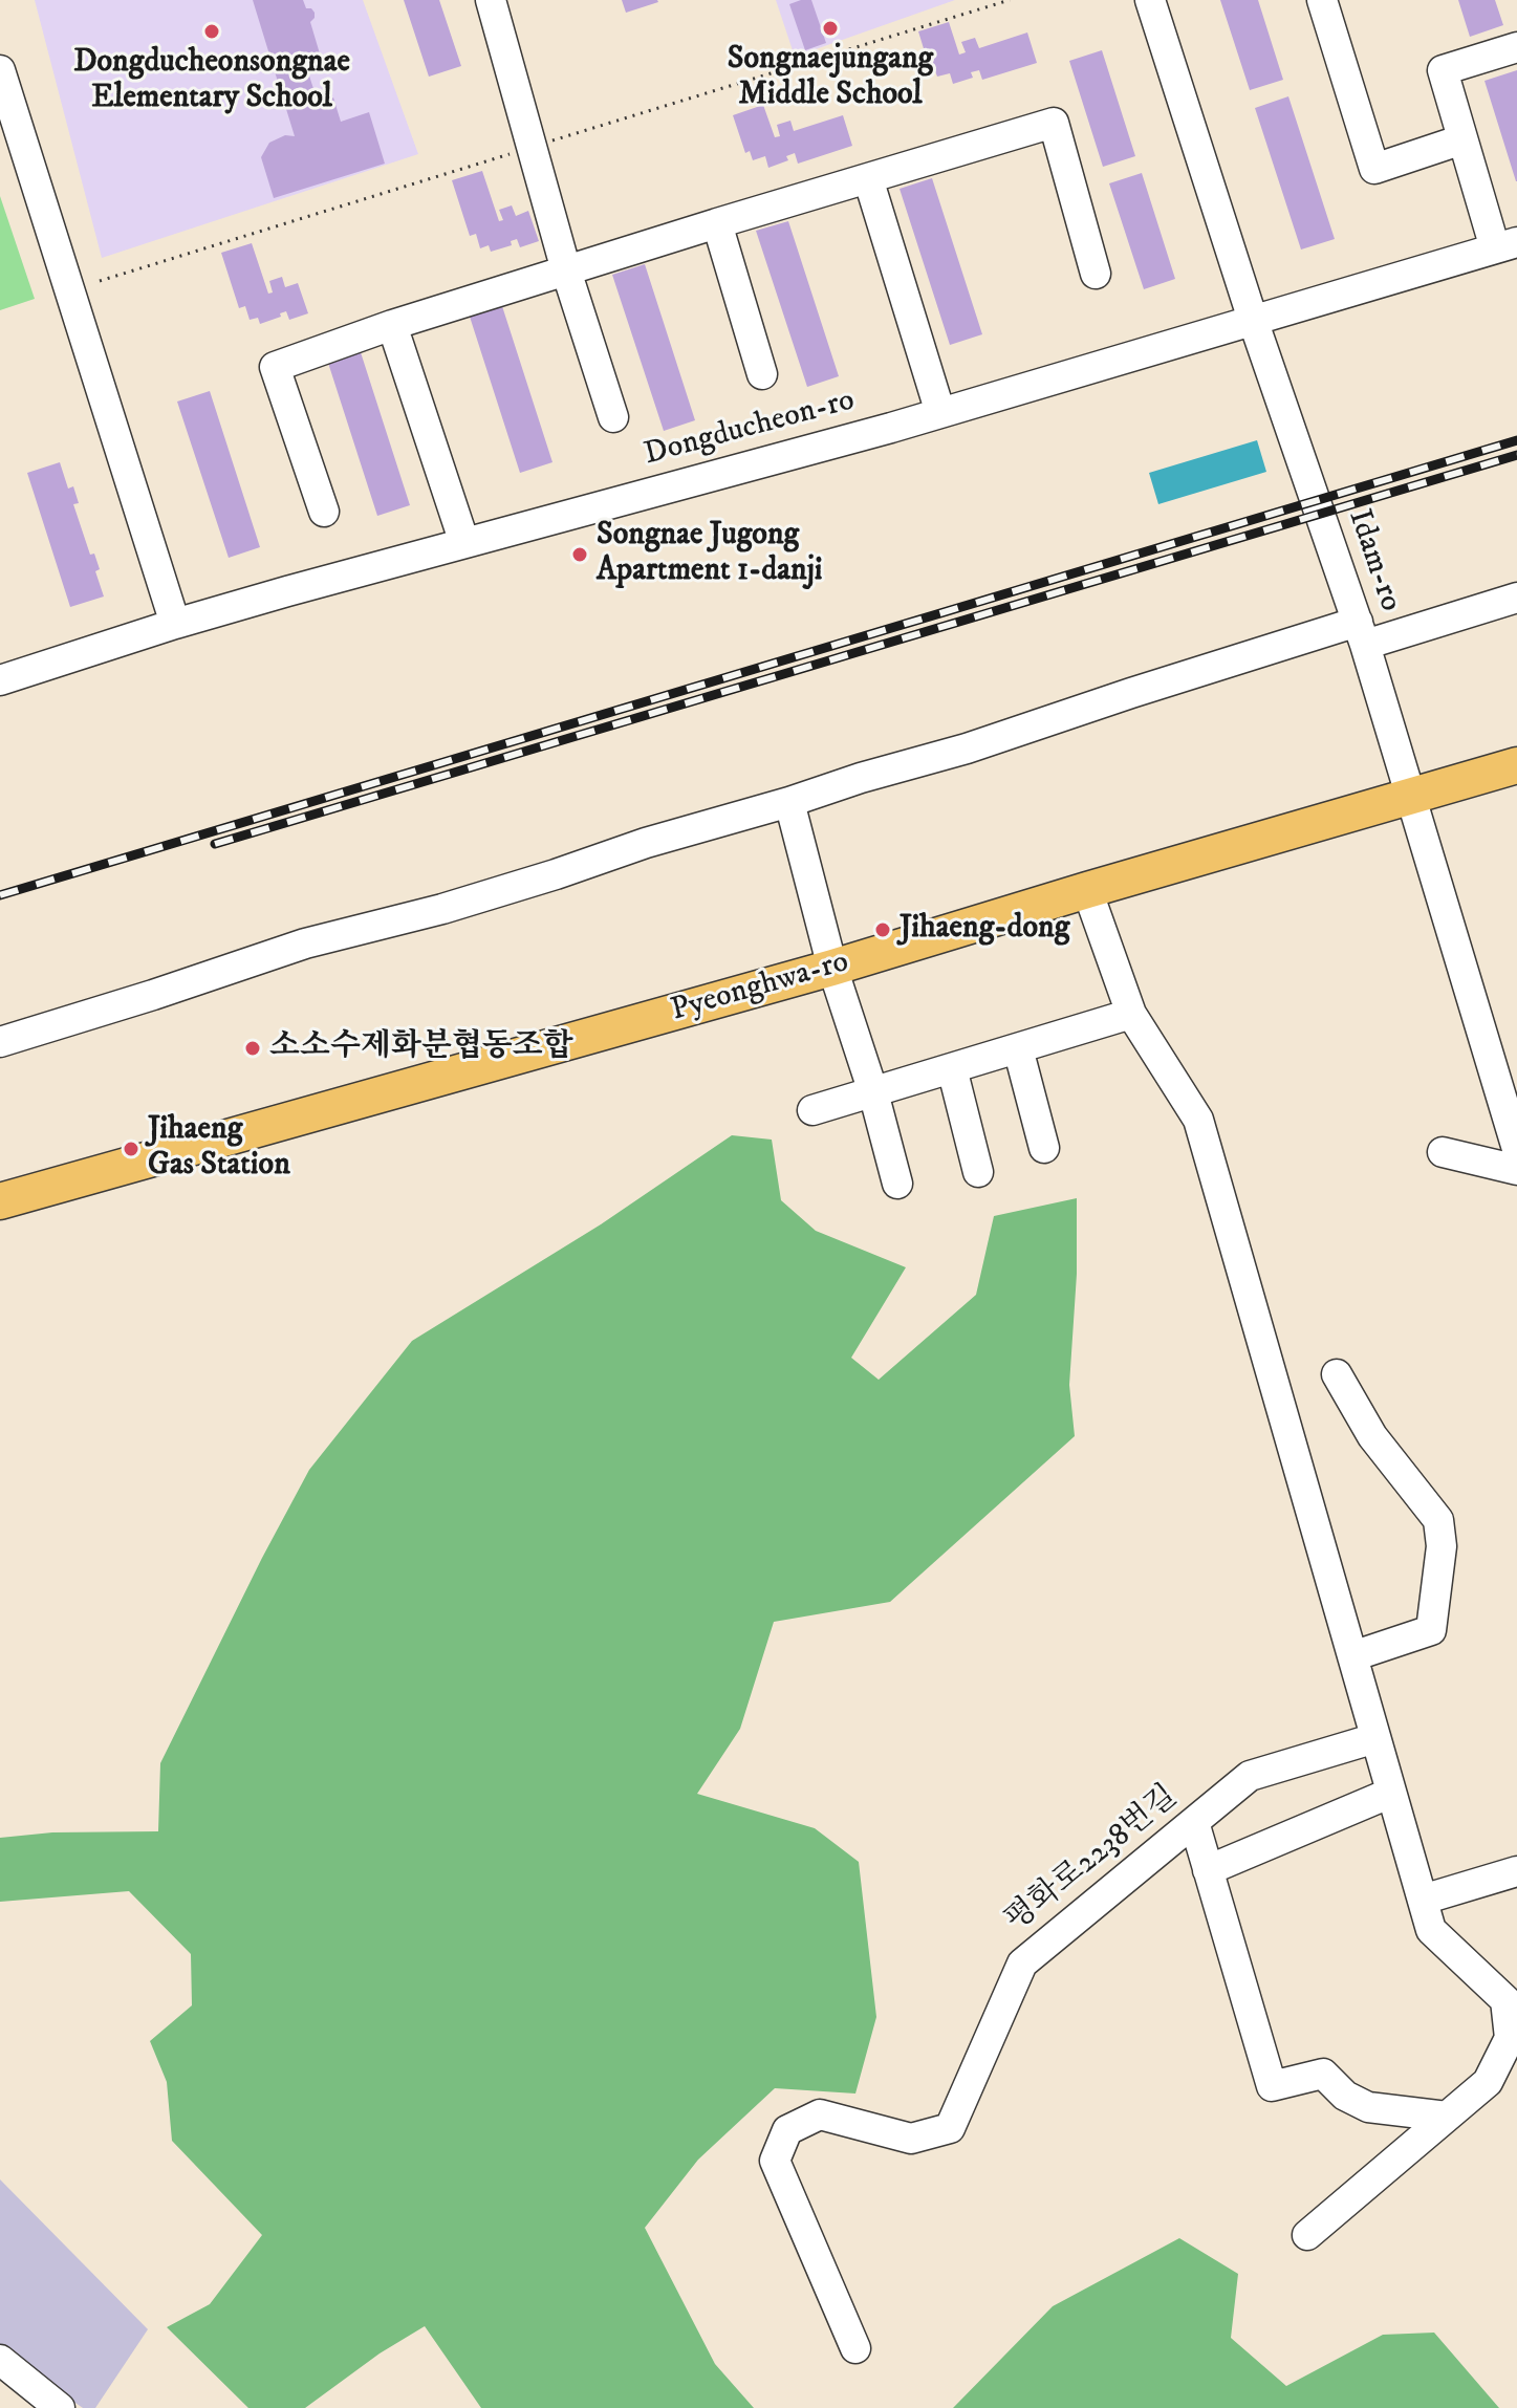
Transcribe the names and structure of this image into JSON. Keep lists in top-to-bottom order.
{
  "streets": {
    "main road": ["Pyeonghwa-ro"],
    "street": ["Dongducheon-ro", "Idam-ro", "평화로2238번길"]
  },
  "crossings": [
    ["Dongducheon-ro", "Idam-ro"],
    ["Idam-ro", "Pyeonghwa-ro"]
  ],
  "places": [
    "Songnaejungang Middle School",
    "Dongducheonsongnae Elementary School",
    "Songnae Jugong Apartment 1-danji",
    "Jihaeng-dong",
    "소소수제화분협동조합",
    "Jihaeng Gas Station"
  ]
}
